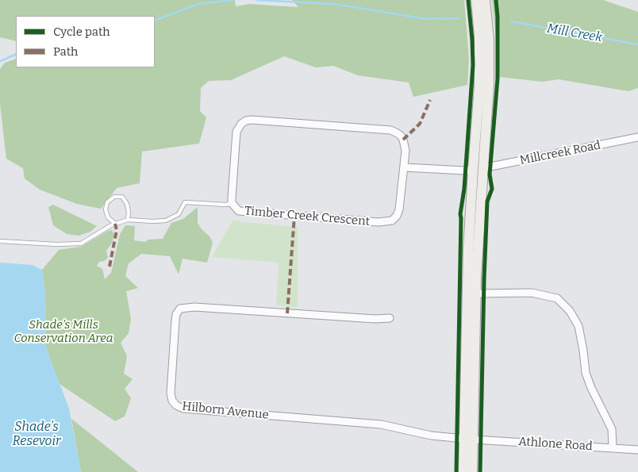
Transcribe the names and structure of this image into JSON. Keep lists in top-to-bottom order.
{
  "streets": {
    "street": [
      "Millcreek Road",
      "Timber Creek Crescent",
      "Hilborn Avenue",
      "Athlone Road"
    ]
  },
  "crossings": [
    ["Hilborn Avenue", "Athlone Road"]
  ],
  "water": ["Mill Creek", "Shade’s Resevoir"],
  "parks": ["Shade’s Mills Conservation Area"],
  "legend": ["Cycle path", "Path"]
}
